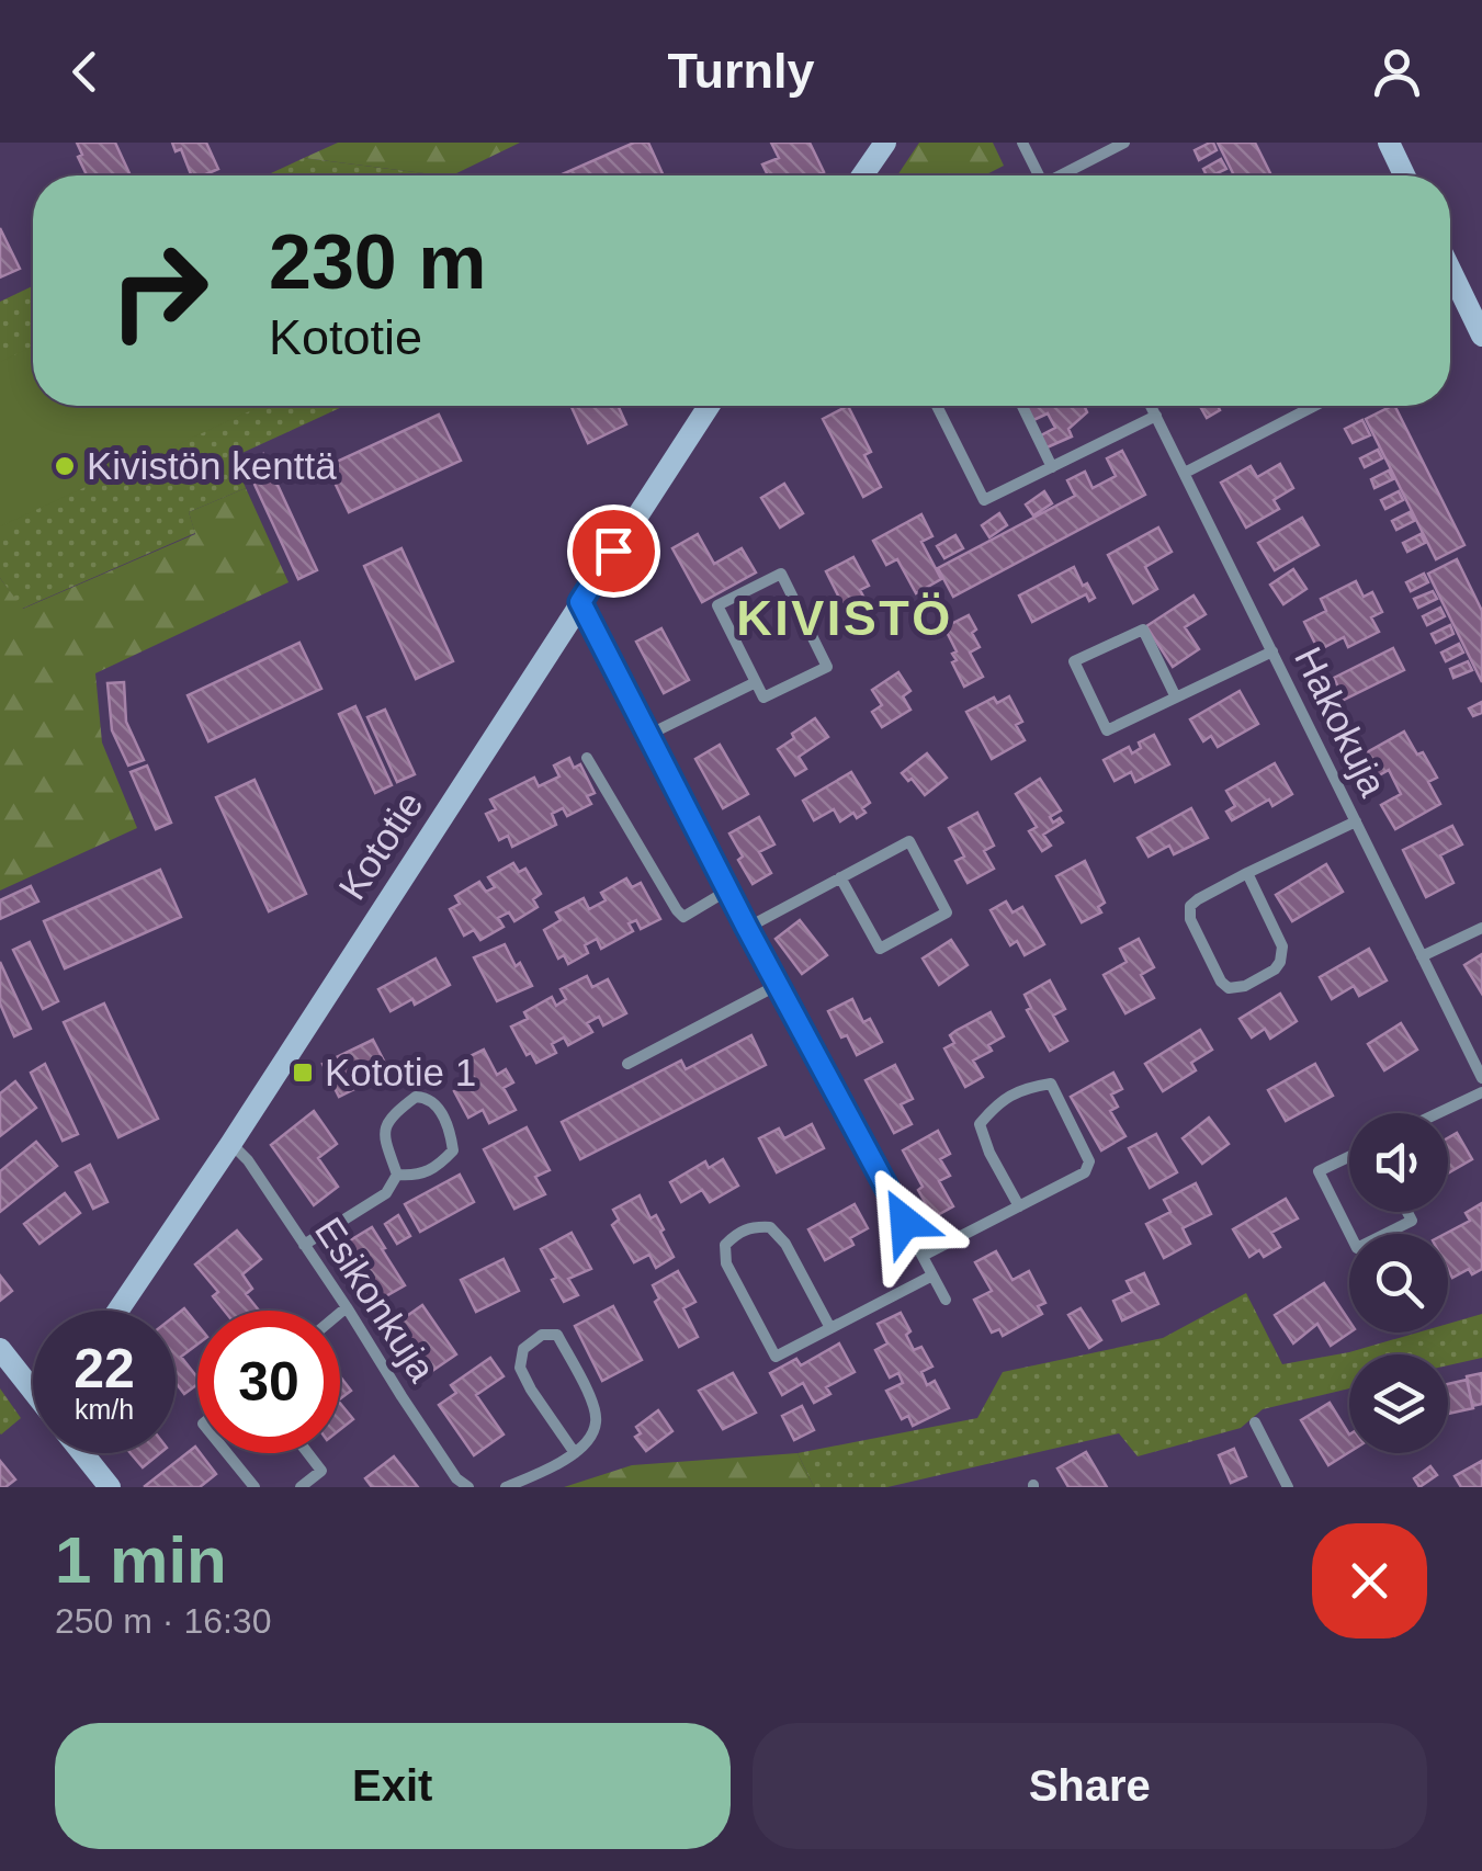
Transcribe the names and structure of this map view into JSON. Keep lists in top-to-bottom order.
{
  "streets": {
    "street": ["Hakokuja", "Kototie", "Esikonkuja"]
  },
  "crossings": [
    ["Kototie", "Esikonkuja"]
  ],
  "districts": ["KIVISTÖ"],
  "places": {
    "other": ["Kivistön kenttä"],
    "transit": ["Kototie 1"]
  },
  "page": {
    "header": "Turnly",
    "turn": ["230 m", "Kototie"],
    "speed": "22 km/h",
    "limit": "30",
    "heading": ["1 min", "250 m · 16:30"],
    "buttons": ["Exit", "Share"]
  }
}
